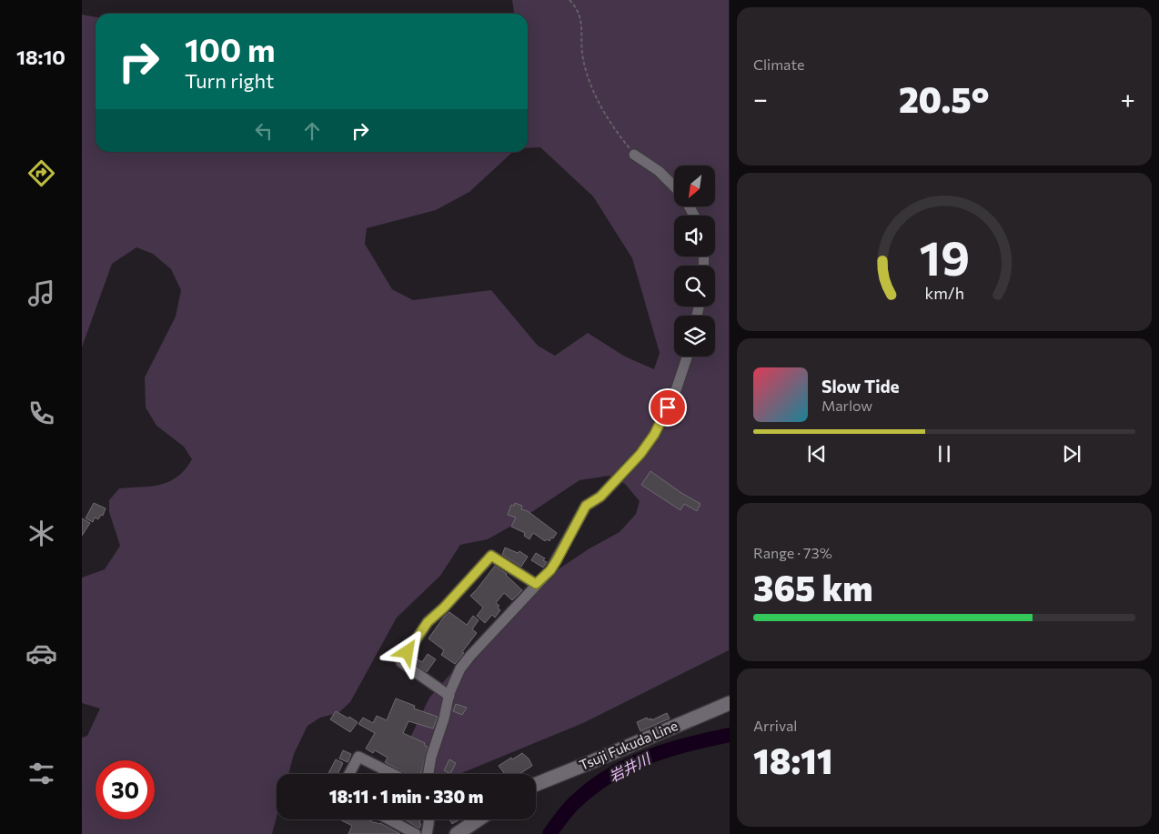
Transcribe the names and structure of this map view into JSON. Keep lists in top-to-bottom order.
{
  "streets": {
    "main road": ["Tsuji Fukuda Line"]
  },
  "water": ["岩井川"],
  "north": "bottom left",
  "page": {
    "tabs": "18:10",
    "tile": [
      "Climate",
      ["Range · 73%", "365 km"],
      ["Arrival", "18:11"]
    ],
    "turn": ["100 m", "Turn right"],
    "heat": ["−", "20.5°", "+"],
    "song": ["Slow Tide", "Marlow"],
    "limit": "30",
    "trip": "18:11 · 1 min · 330 m",
    "gauge": ["19", "km/h"]
  }
}
